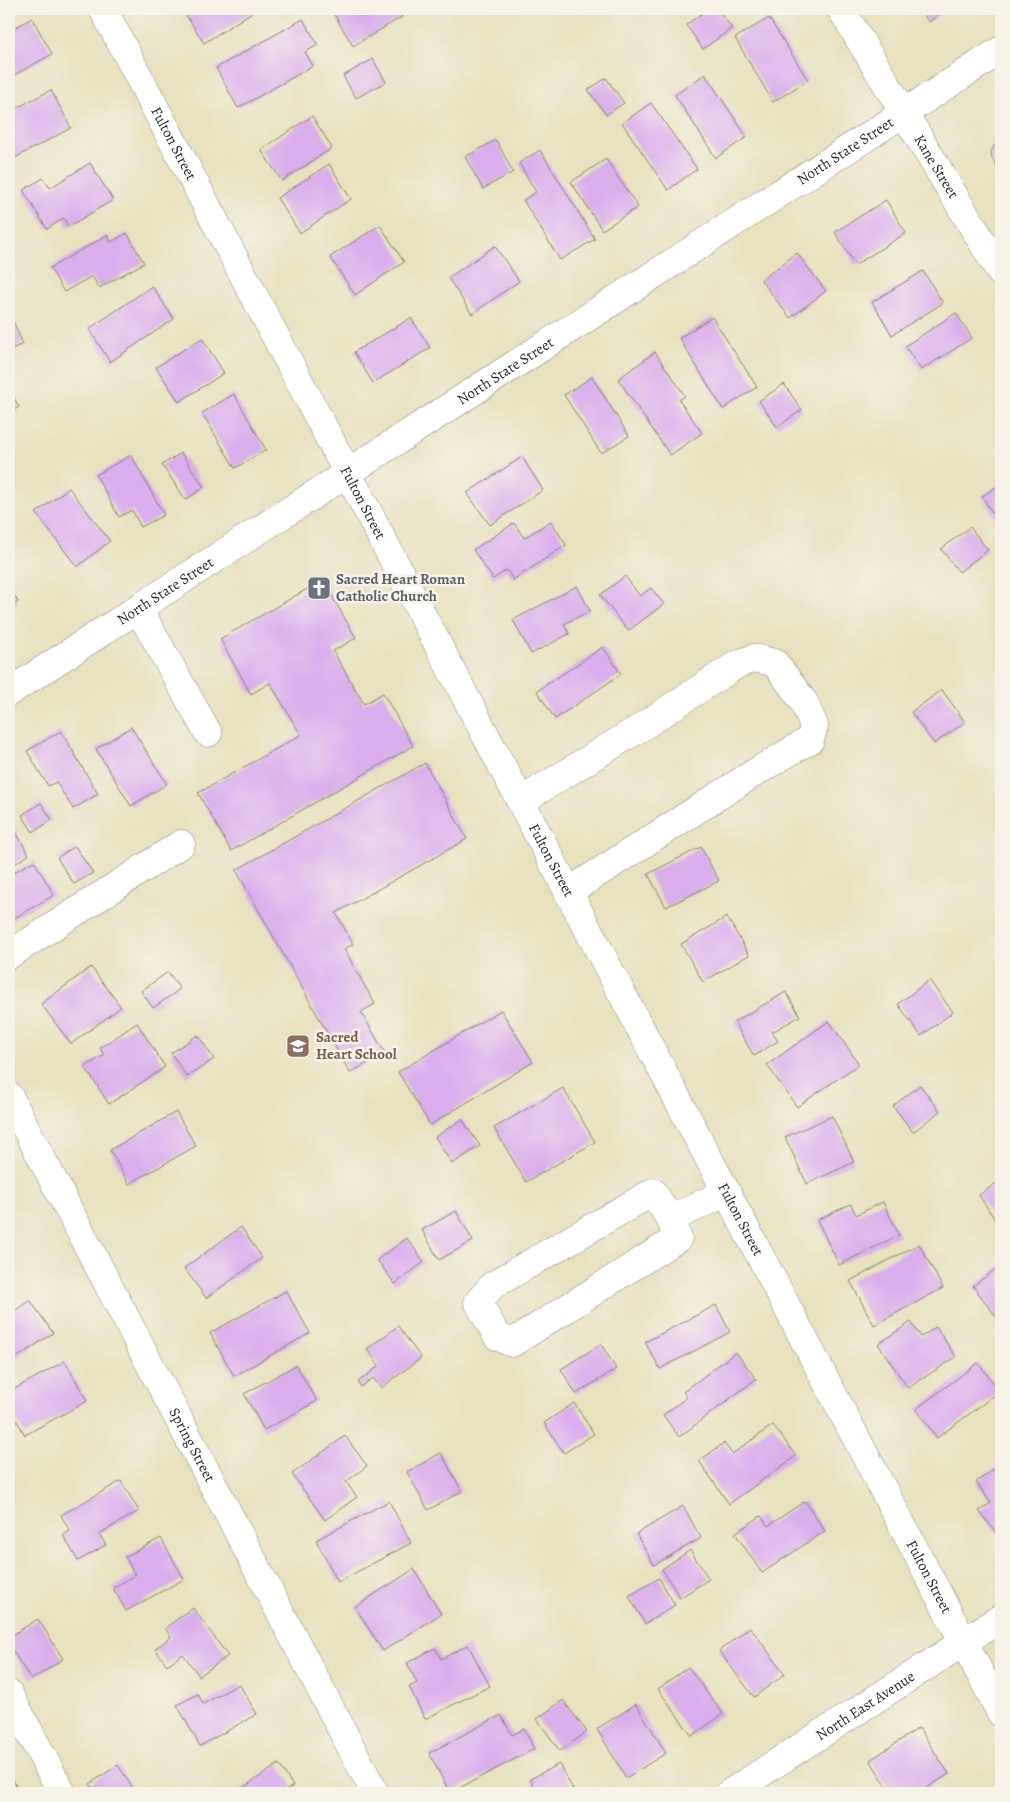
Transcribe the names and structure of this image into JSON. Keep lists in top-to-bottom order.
{
  "streets": {
    "street": [
      "Fulton Street",
      "North State Street",
      "Kane Street",
      "Spring Street",
      "North East Avenue"
    ]
  },
  "crossings": [
    ["Fulton Street", "North State Street"],
    ["Fulton Street", "North East Avenue"],
    ["North State Street", "Kane Street"]
  ],
  "places": {
    "church": ["Sacred Heart Roman Catholic Church"],
    "school or university": ["Sacred Heart School"]
  }
}
